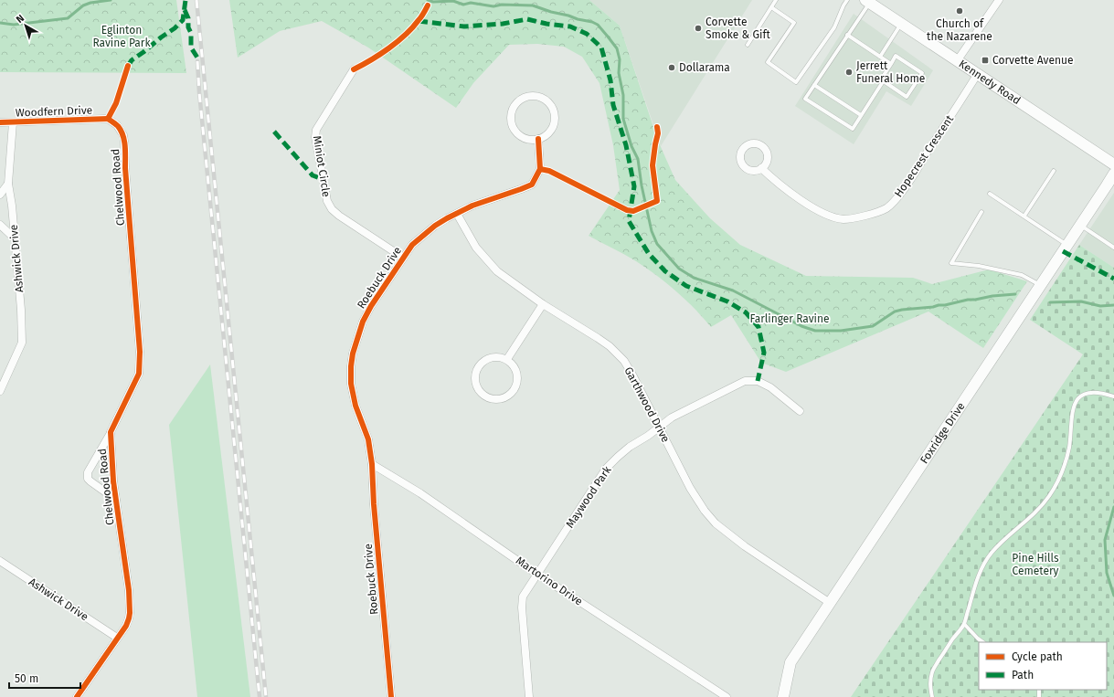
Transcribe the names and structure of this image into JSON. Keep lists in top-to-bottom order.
{
  "streets": {
    "street": [
      "Kennedy Road",
      "Woodfern Drive",
      "Hopecrest Crescent",
      "Miniot Circle",
      "Chelwood Road",
      "Ashwick Drive",
      "Roebuck Drive",
      "Garthwood Drive",
      "Foxridge Drive",
      "Maywood Park",
      "Martorino Drive"
    ]
  },
  "crossings": [
    ["Kennedy Road", "Hopecrest Crescent"],
    ["Woodfern Drive", "Chelwood Road"],
    ["Woodfern Drive", "Ashwick Drive"],
    ["Miniot Circle", "Roebuck Drive"],
    ["Chelwood Road", "Ashwick Drive"],
    ["Roebuck Drive", "Garthwood Drive"],
    ["Roebuck Drive", "Martorino Drive"],
    ["Garthwood Drive", "Foxridge Drive"],
    ["Garthwood Drive", "Maywood Park"],
    ["Maywood Park", "Martorino Drive"]
  ],
  "parks": ["Eglinton Ravine Park", "Farlinger Ravine", "Pine Hills Cemetery"],
  "places": {
    "other": [
      "Church of the Nazarene",
      "Corvette Smoke & Gift",
      "Dollarama",
      "Jerrett Funeral Home"
    ],
    "transit": ["Corvette Avenue"]
  },
  "legend": ["Cycle path", "Path"],
  "scale_bar": "50 m",
  "north": "top left"
}
